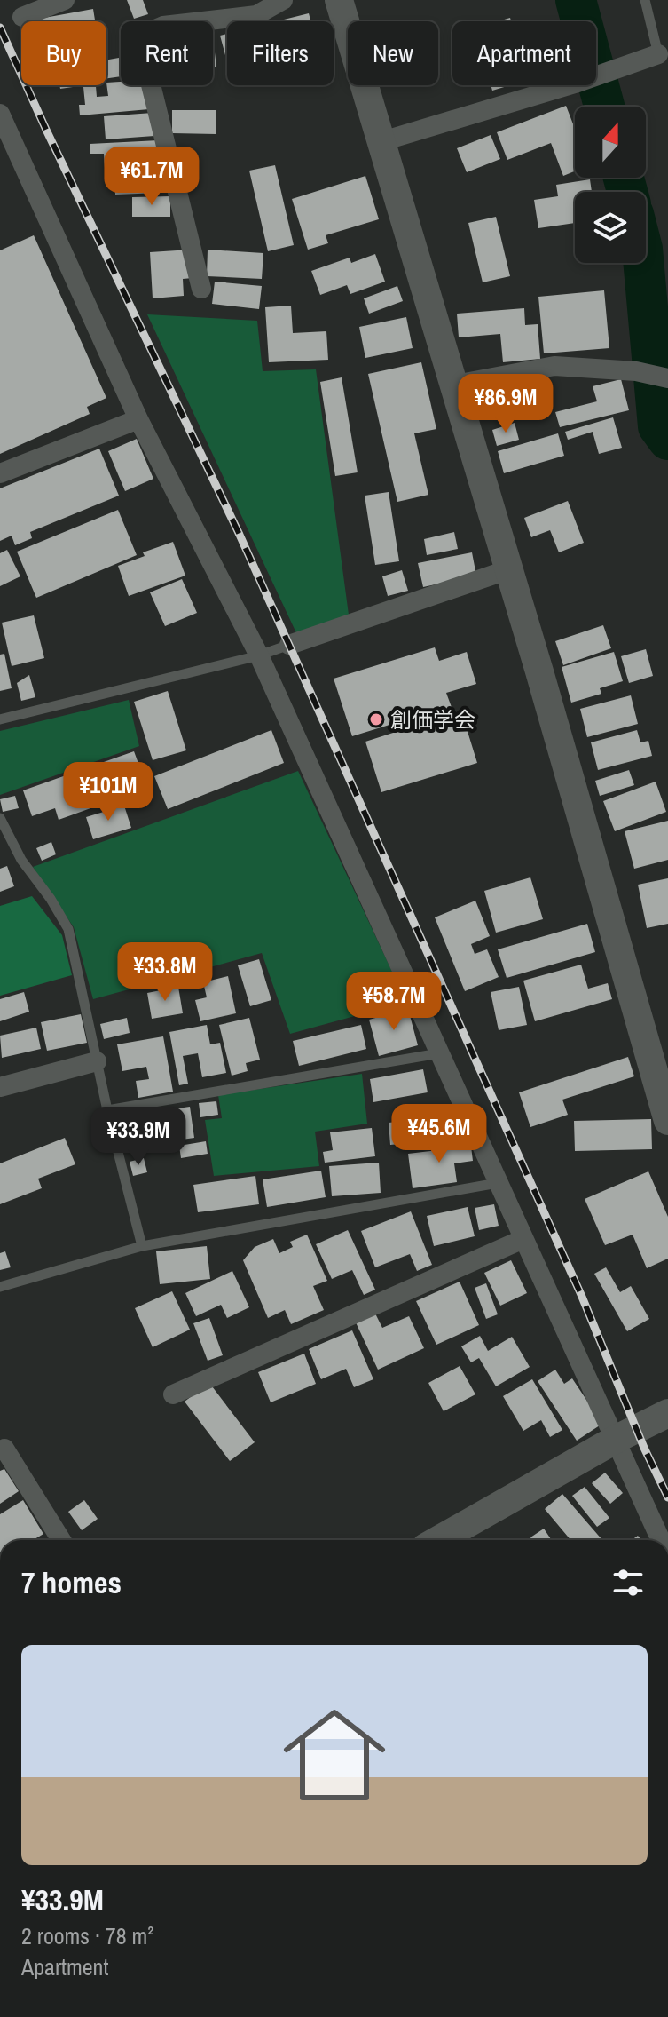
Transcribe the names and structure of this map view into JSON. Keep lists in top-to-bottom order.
{
  "places": ["創価学会"],
  "north": "top",
  "page": {
    "chip": [
      "Buy",
      "Rent",
      "Filters",
      "New",
      "Apartment"
    ],
    "price": [
      "¥61.7M",
      "¥86.9M",
      "¥101M",
      "¥33.8M",
      "¥58.7M",
      "¥45.6M",
      "¥33.9M"
    ],
    "heading": "7 homes",
    "list": [
      {
        "name": "¥33.9M",
        "note": "2 rooms · 78 m² · Apartment"
      }
    ]
  }
}
